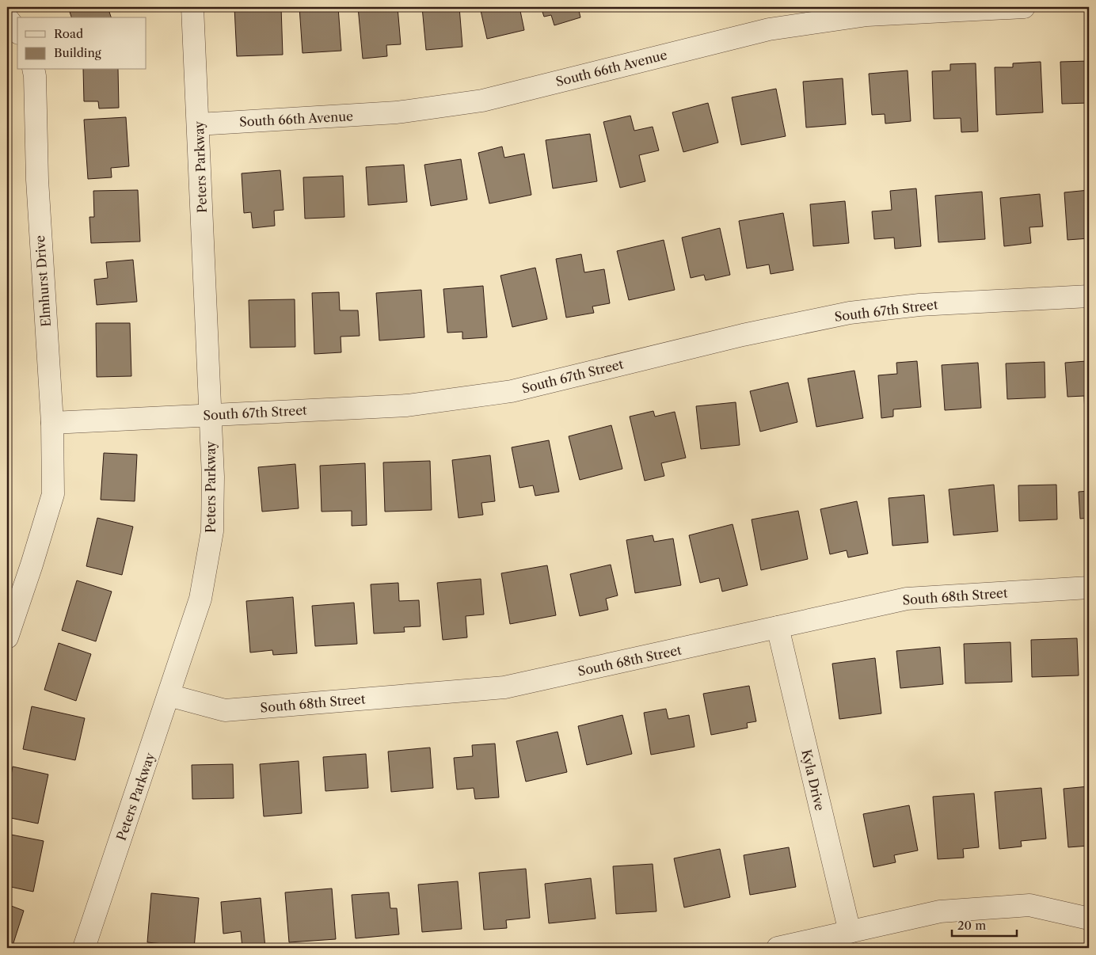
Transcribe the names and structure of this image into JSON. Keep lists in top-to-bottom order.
{
  "streets": {
    "street": [
      "South 66th Avenue",
      "Peters Parkway",
      "Elmhurst Drive",
      "South 67th Street",
      "South 68th Street",
      "Kyla Drive"
    ]
  },
  "crossings": [
    ["South 66th Avenue", "Peters Parkway"],
    ["Peters Parkway", "South 67th Street"],
    ["Peters Parkway", "South 68th Street"],
    ["Elmhurst Drive", "South 67th Street"],
    ["South 68th Street", "Kyla Drive"]
  ],
  "legend": ["Road", "Building"],
  "scale_bar": "20 m"
}
